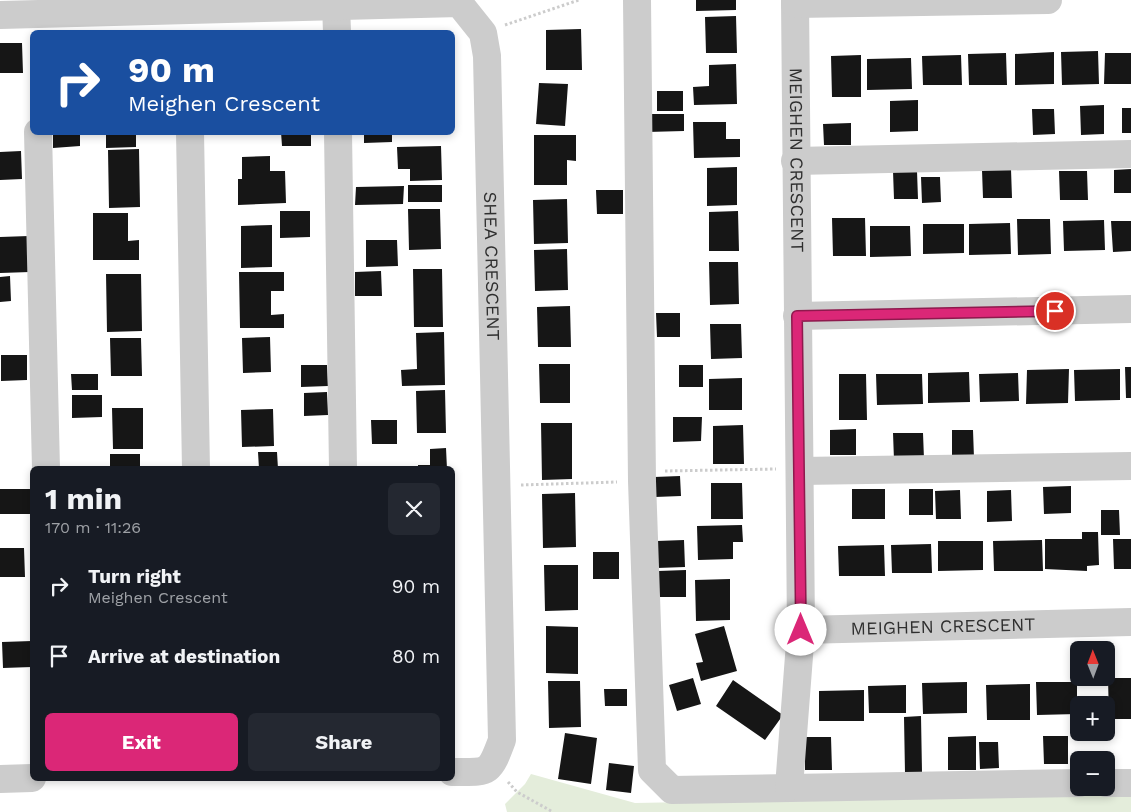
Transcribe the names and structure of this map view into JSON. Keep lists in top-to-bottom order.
{
  "streets": {
    "street": ["MEIGHEN CRESCENT", "SHEA CRESCENT"]
  },
  "north": "top",
  "page": {
    "turn": ["90 m", "Meighen Crescent"],
    "heading": ["1 min", "170 m · 11:26"],
    "list": [
      {
        "name": "Turn right",
        "note": "Meighen Crescent",
        "value": "90 m"
      },
      {
        "name": "Arrive at destination",
        "value": "80 m"
      }
    ],
    "map_buttons": ["+", "−"],
    "buttons": ["Exit", "Share"]
  }
}
